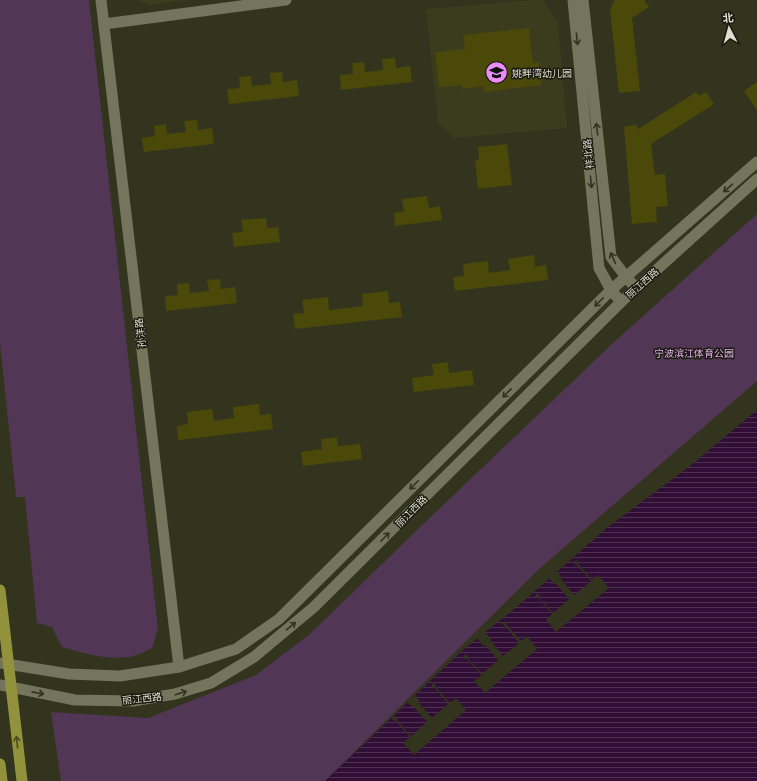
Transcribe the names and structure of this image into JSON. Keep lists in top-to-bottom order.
{
  "streets": {
    "main road": ["祥北路", "丽江西路", "孙洋路"]
  },
  "crossings": [
    ["祥北路", "丽江西路"],
    ["丽江西路", "孙洋路"]
  ],
  "parks": ["宁波滨江体育公园"],
  "places": {
    "school or university": ["姚畔湾幼儿园"]
  },
  "north": "top"
}
